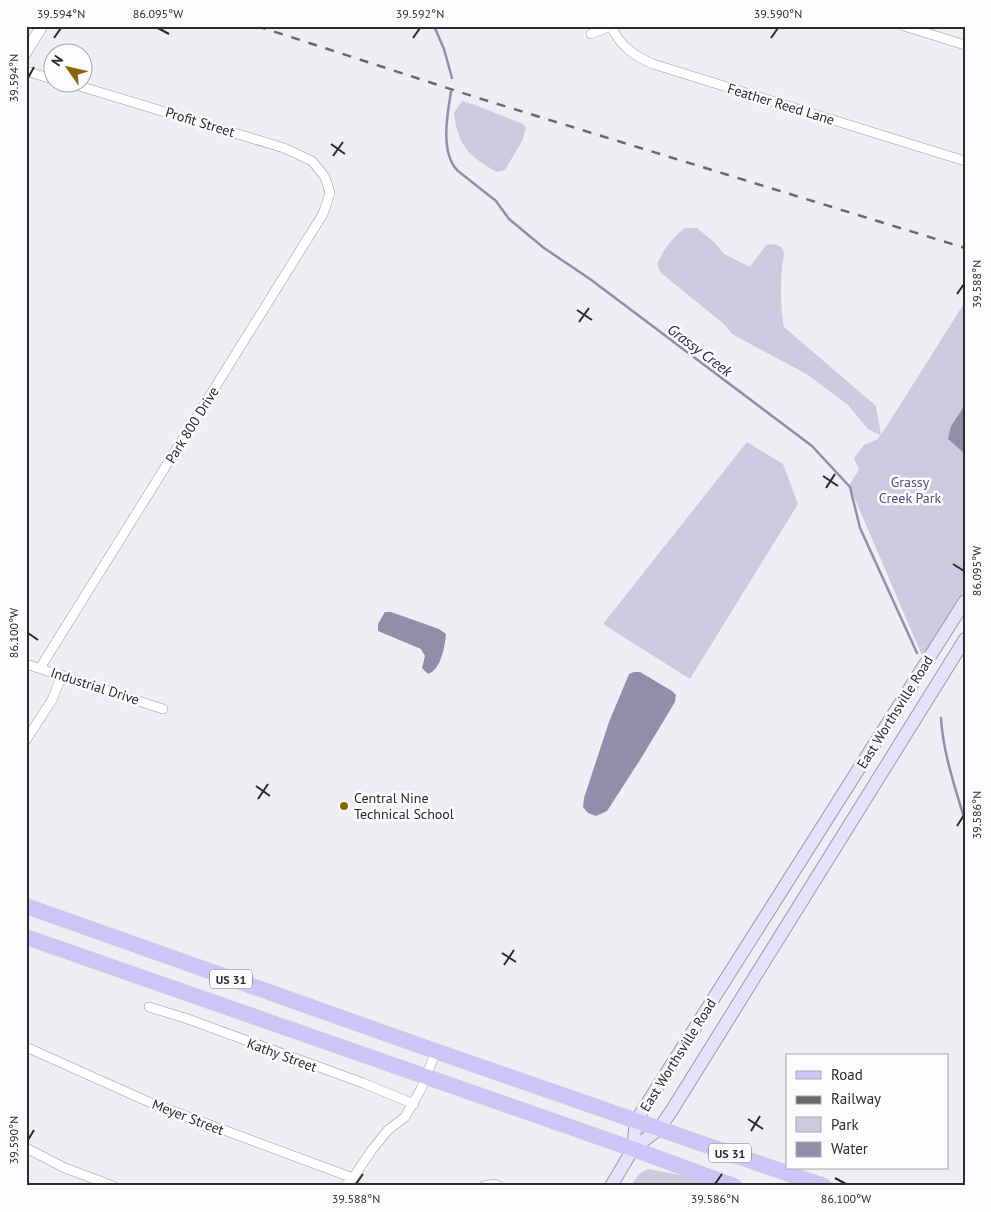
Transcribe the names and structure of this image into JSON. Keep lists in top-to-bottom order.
{
  "streets": {
    "main road": ["East Worthsville Road", "US 31"],
    "street": [
      "Feather Reed Lane",
      "Profit Street",
      "Park 800 Drive",
      "Industrial Drive",
      "Kathy Street",
      "Meyer Street"
    ]
  },
  "crossings": [
    ["Profit Street", "Park 800 Drive"],
    ["Park 800 Drive", "Industrial Drive"],
    ["East Worthsville Road", "US 31"]
  ],
  "water": ["Grassy Creek"],
  "parks": ["Grassy Creek Park"],
  "places": ["Central Nine Technical School"],
  "legend": [
    "Road",
    "Railway",
    "Park",
    "Water"
  ],
  "north": "top left",
  "coordinates": [
    "39.594°N",
    "86.095°W",
    "39.592°N",
    "39.590°N",
    "39.588°N",
    "86.100°W",
    "39.586°N"
  ]
}
